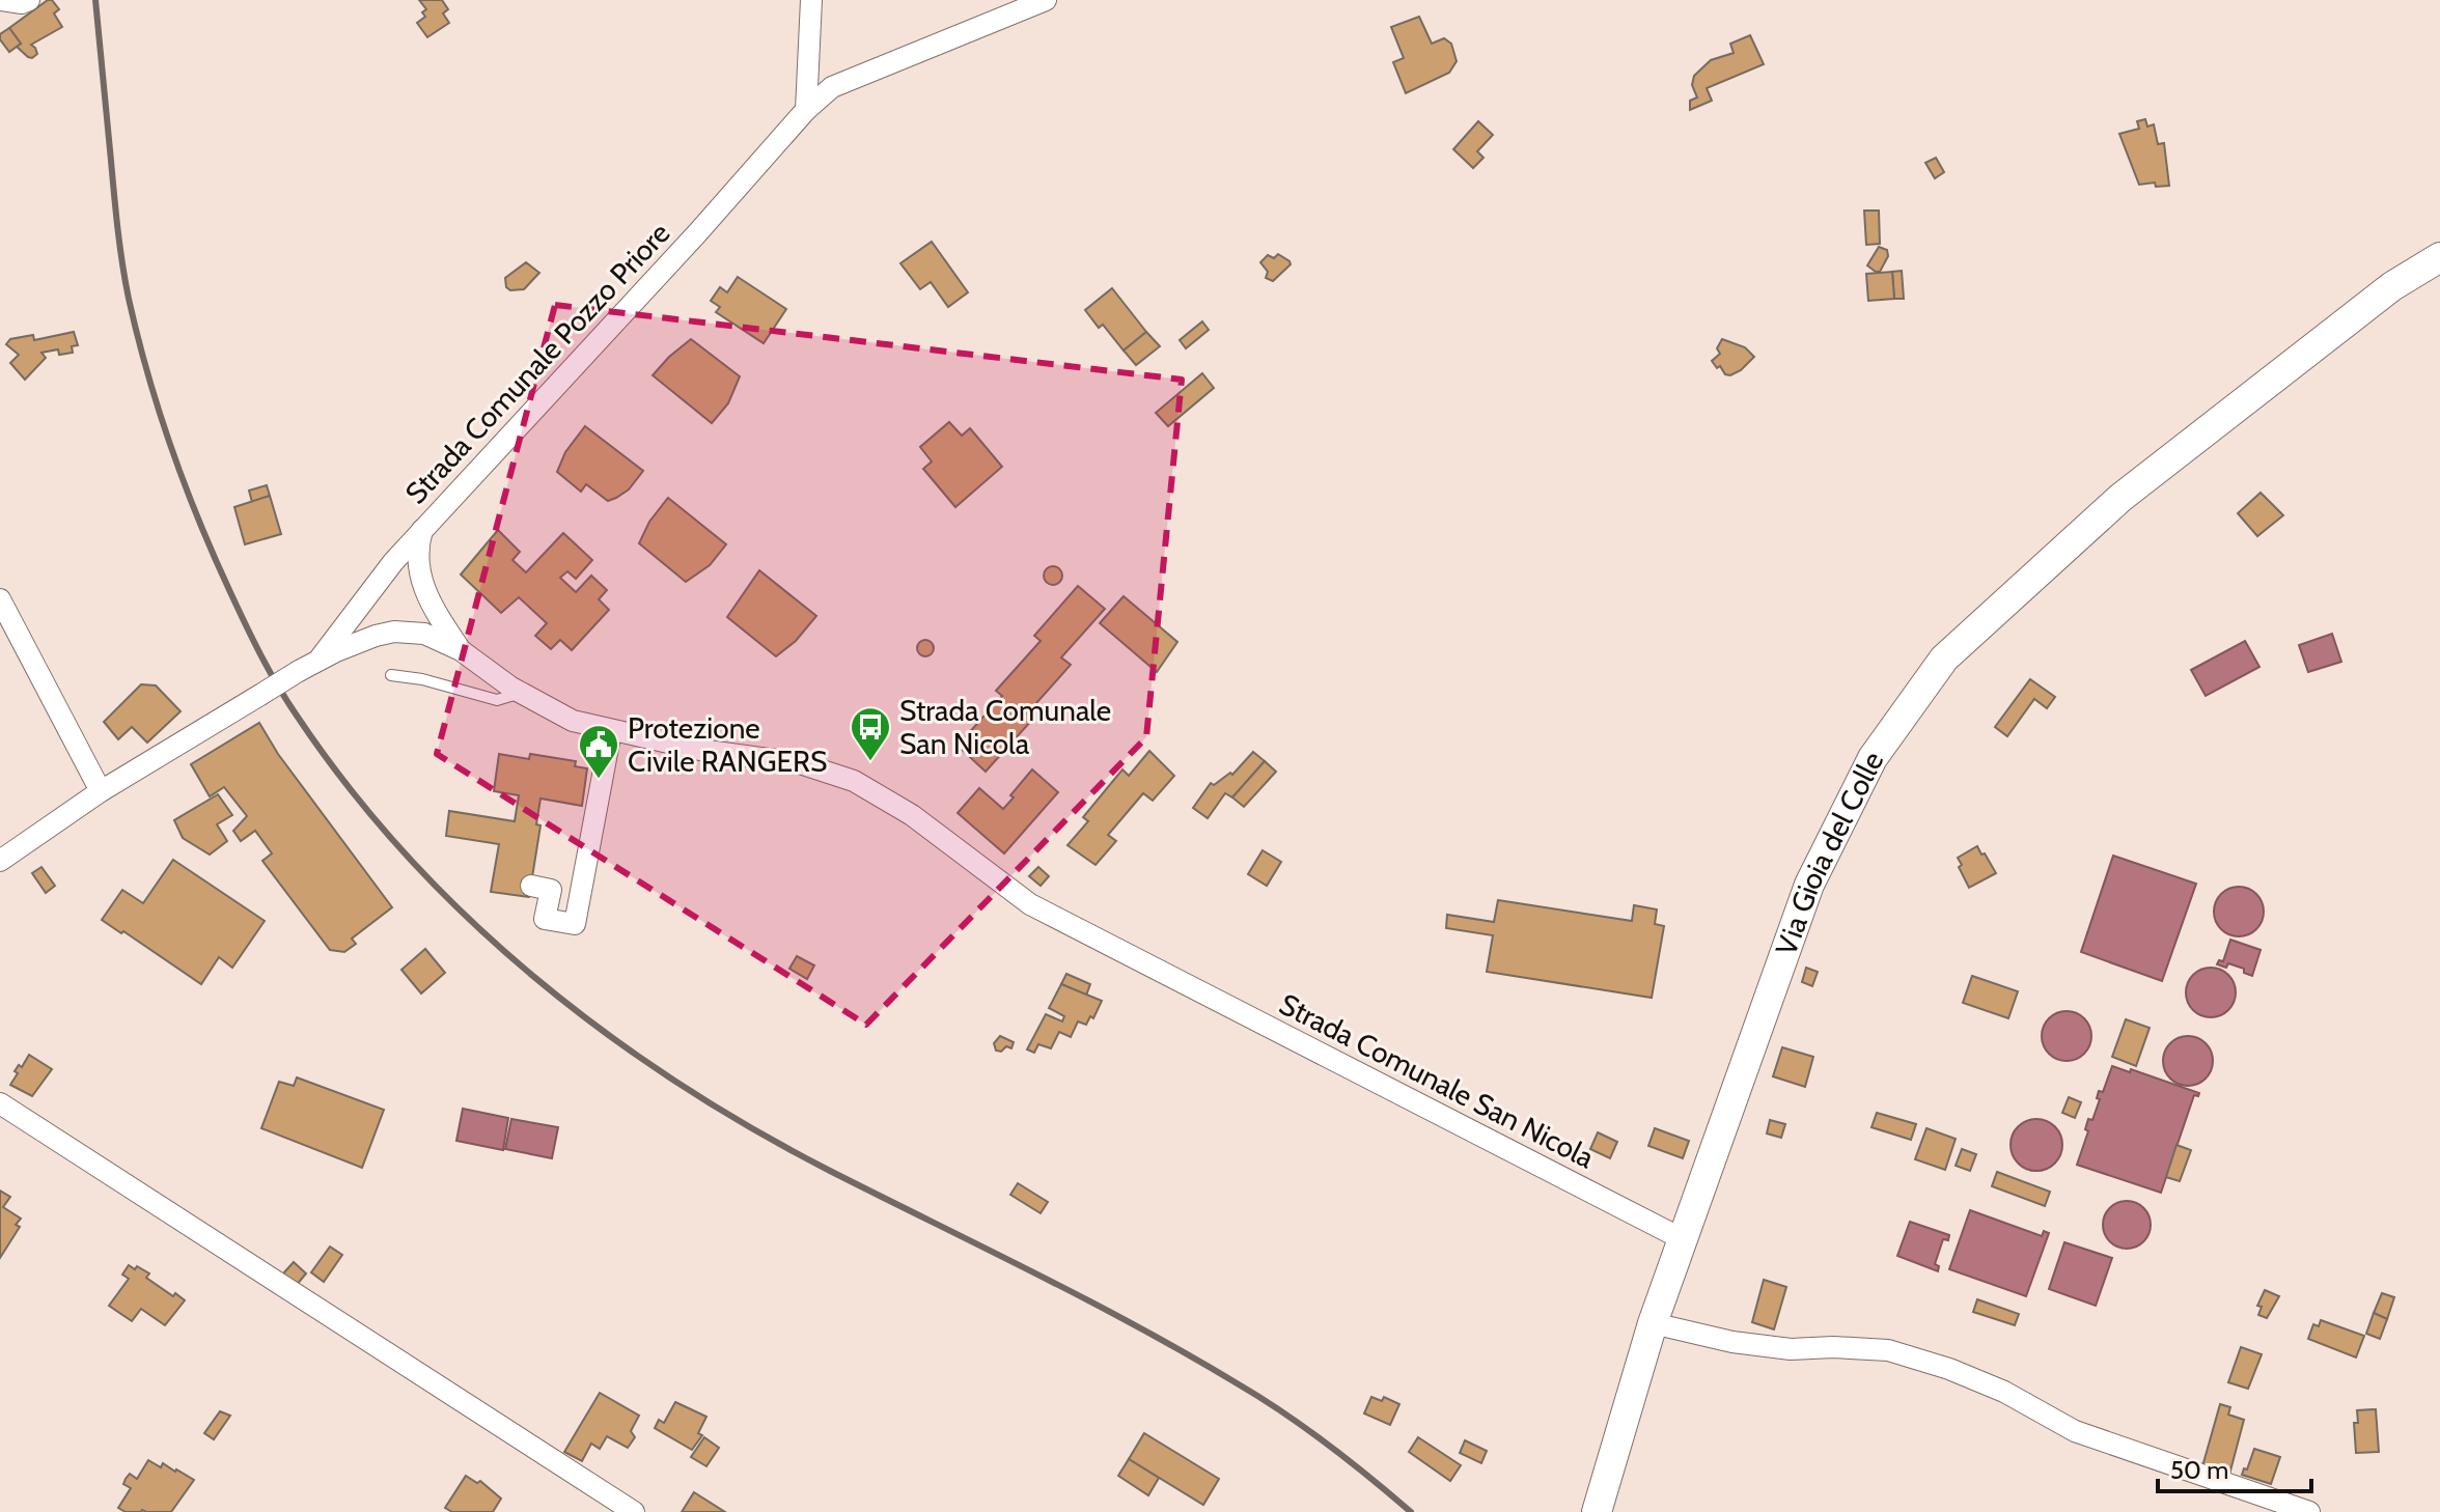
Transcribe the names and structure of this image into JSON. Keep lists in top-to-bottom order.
{
  "streets": {
    "main road": ["Via Gioia del Colle"],
    "street": ["Strada Comunale Pozzo Priore", "Strada Comunale San Nicola"]
  },
  "crossings": [
    ["Via Gioia del Colle", "Strada Comunale San Nicola"]
  ],
  "places": {
    "bus stop": ["Strada Comunale San Nicola"],
    "public building": ["Protezione Civile RANGERS"]
  },
  "scale_bar": "50 m"
}
